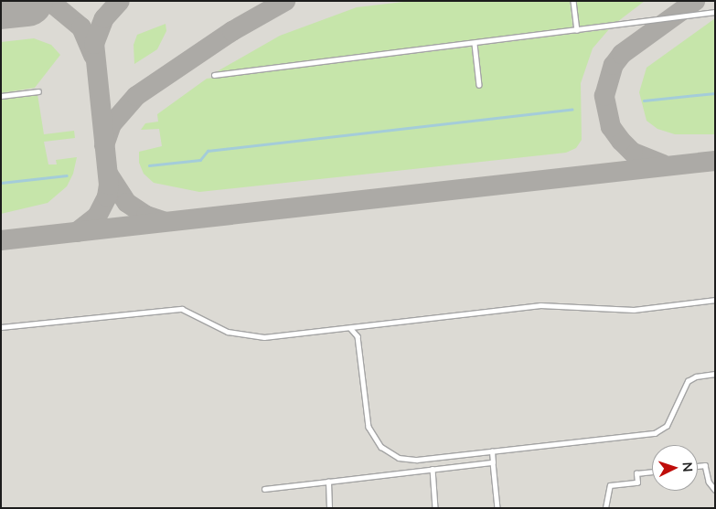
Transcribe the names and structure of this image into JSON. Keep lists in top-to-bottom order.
{
  "north": "right"
}
